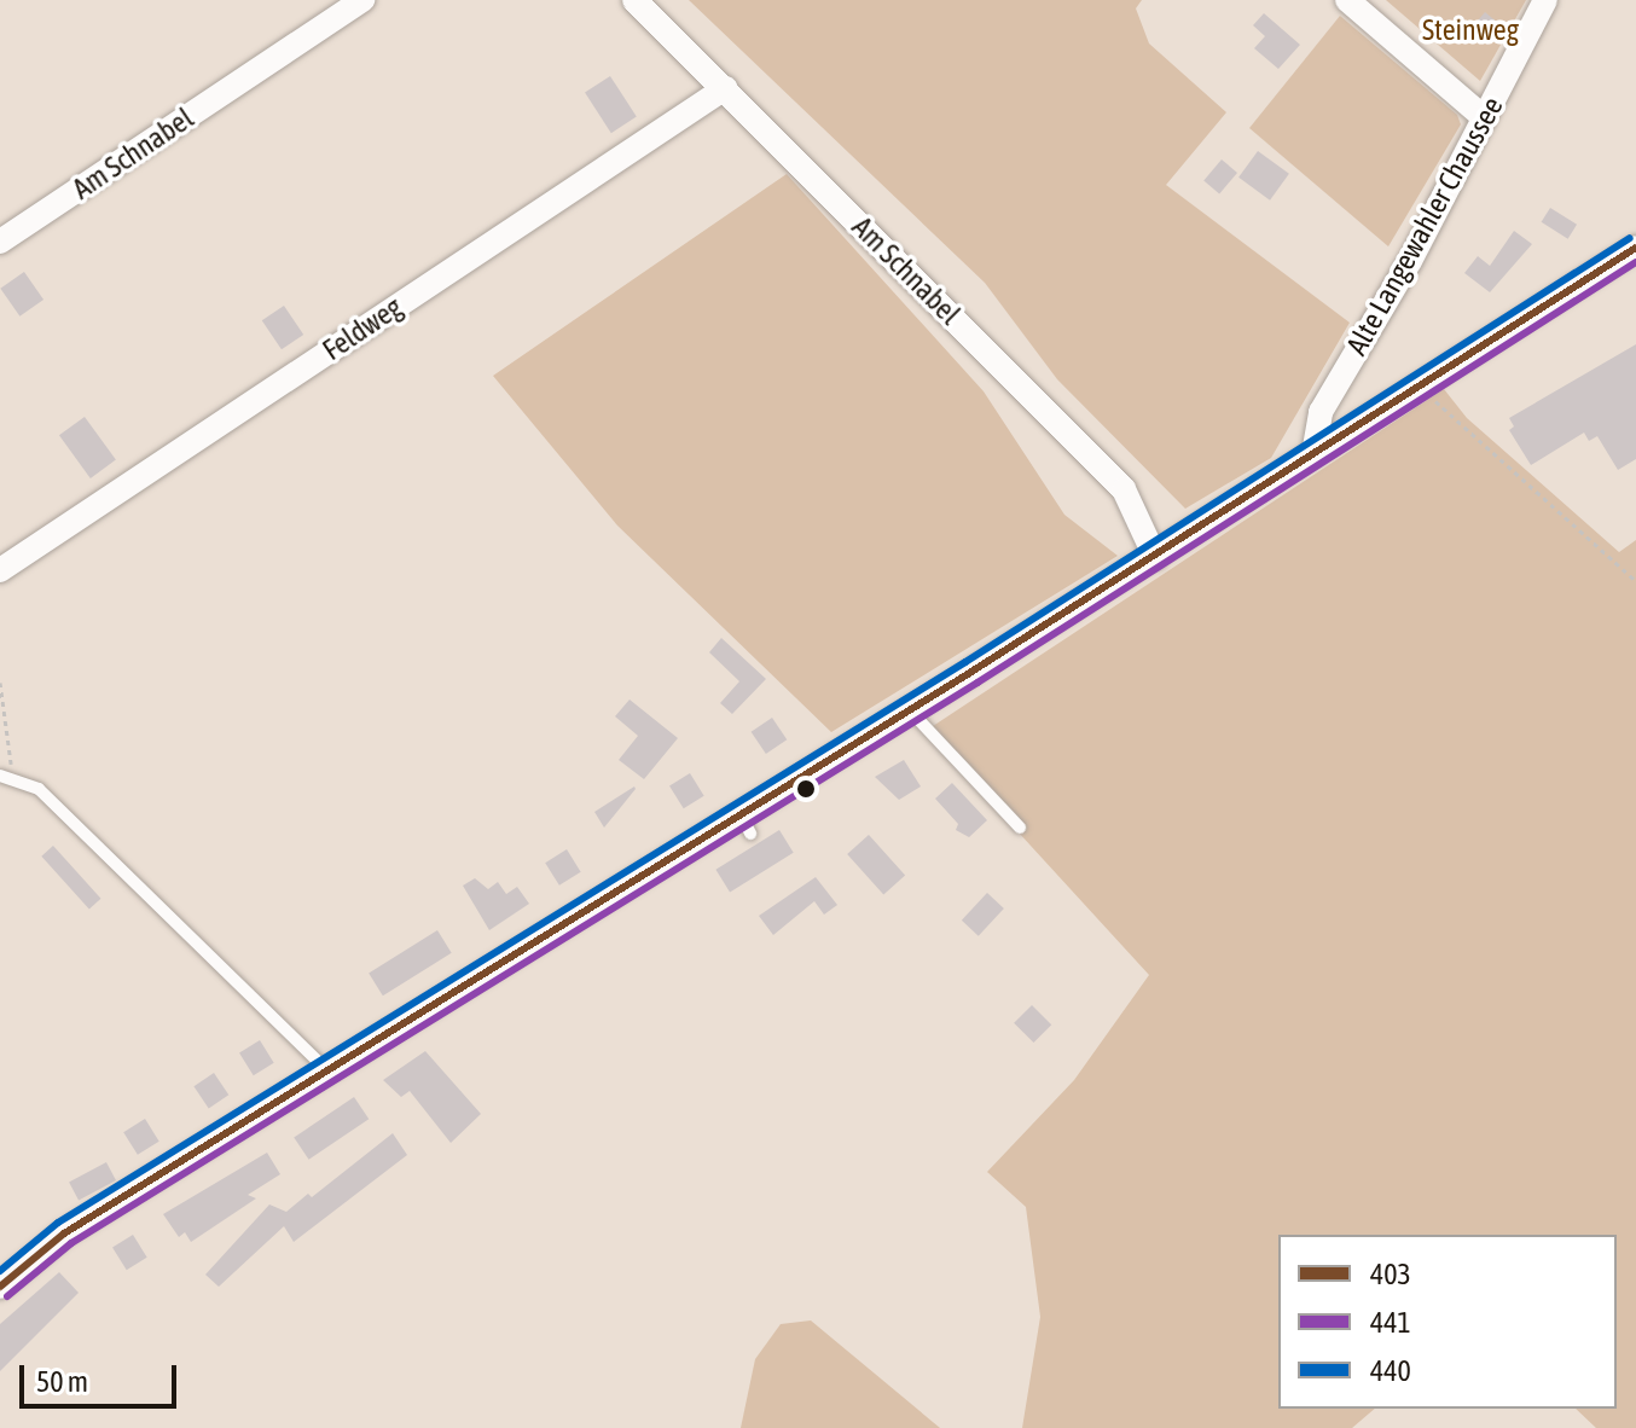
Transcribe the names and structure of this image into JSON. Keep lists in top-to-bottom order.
{
  "streets": {
    "street": ["Am Schnabel", "Alte Langewahler Chaussee", "Feldweg"]
  },
  "crossings": [
    ["Am Schnabel", "Feldweg"]
  ],
  "parks": ["Steinweg"],
  "lines": ["transit line 440", "transit line 403", "transit line 441"],
  "legend": ["403", "441", "440"],
  "scale_bar": "50 m"
}
